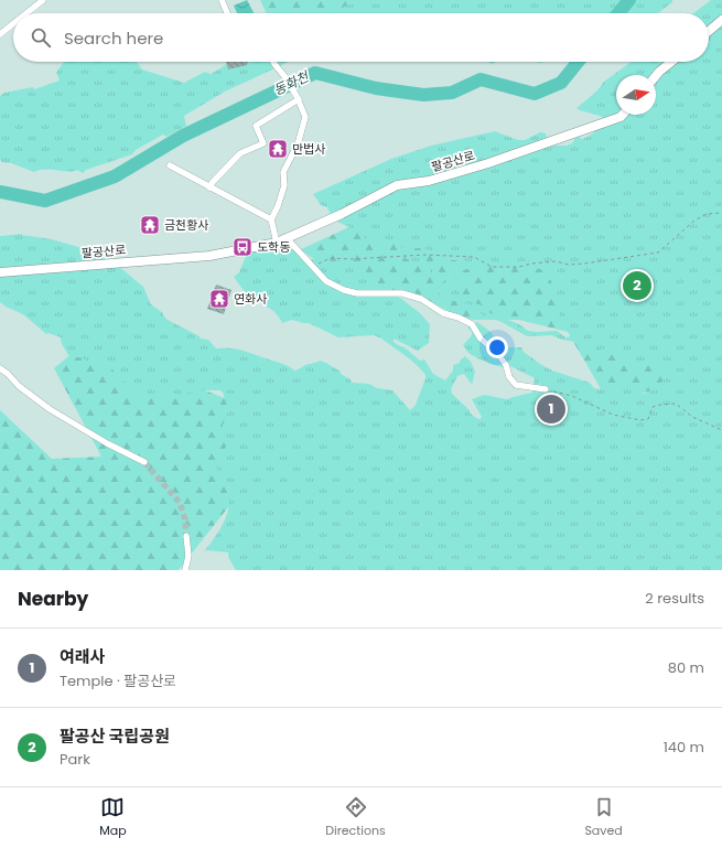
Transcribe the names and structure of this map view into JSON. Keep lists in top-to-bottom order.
{
  "streets": {
    "main road": ["팔공산로"]
  },
  "water": ["동화천"],
  "places": {
    "temple": ["만법사", "금천황사", "연화사"],
    "bus stop": ["도학동"]
  },
  "north": "right",
  "page": {
    "search": "Search here",
    "pins": ["2", "1"],
    "heading": ["Nearby", "2 results"],
    "list": [
      {
        "mark": "1",
        "name": "여래사",
        "note": "Temple · 팔공산로",
        "value": "80 m"
      },
      {
        "mark": "2",
        "name": "팔공산 국립공원",
        "note": "Park",
        "value": "140 m"
      }
    ],
    "nav": ["Map", "Directions", "Saved"]
  }
}
